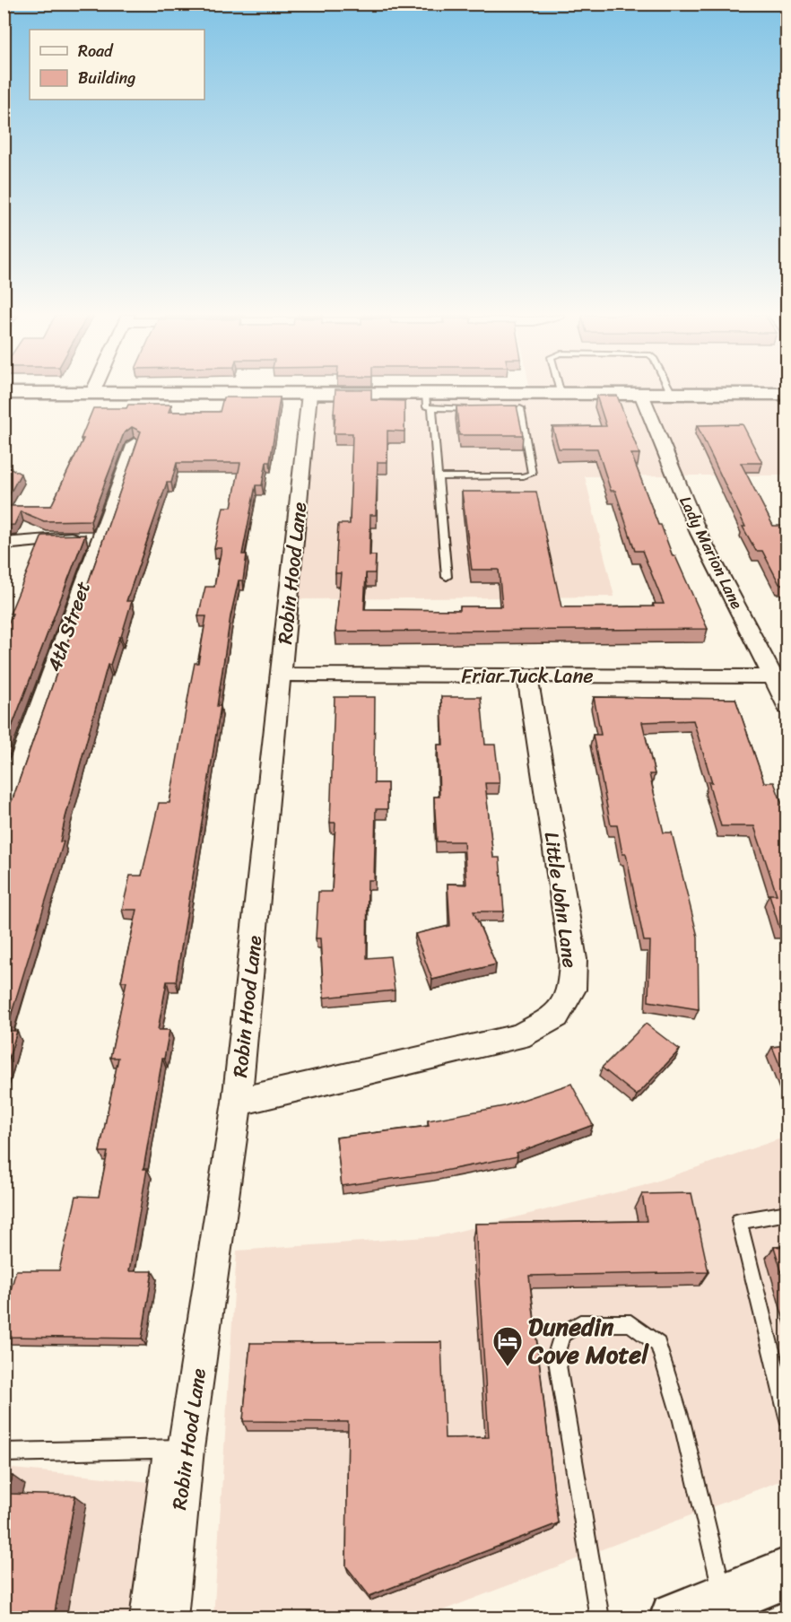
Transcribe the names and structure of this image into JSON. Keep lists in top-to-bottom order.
{
  "streets": {
    "street": [
      "Lady Marion Lane",
      "Robin Hood Lane",
      "4th Street",
      "Friar Tuck Lane",
      "Little John Lane"
    ]
  },
  "crossings": [
    ["Lady Marion Lane", "Friar Tuck Lane"],
    ["Robin Hood Lane", "Friar Tuck Lane"],
    ["Robin Hood Lane", "Little John Lane"],
    ["Friar Tuck Lane", "Little John Lane"]
  ],
  "places": {
    "hotel": ["Dunedin Cove Motel"]
  },
  "legend": ["Road", "Building"]
}
